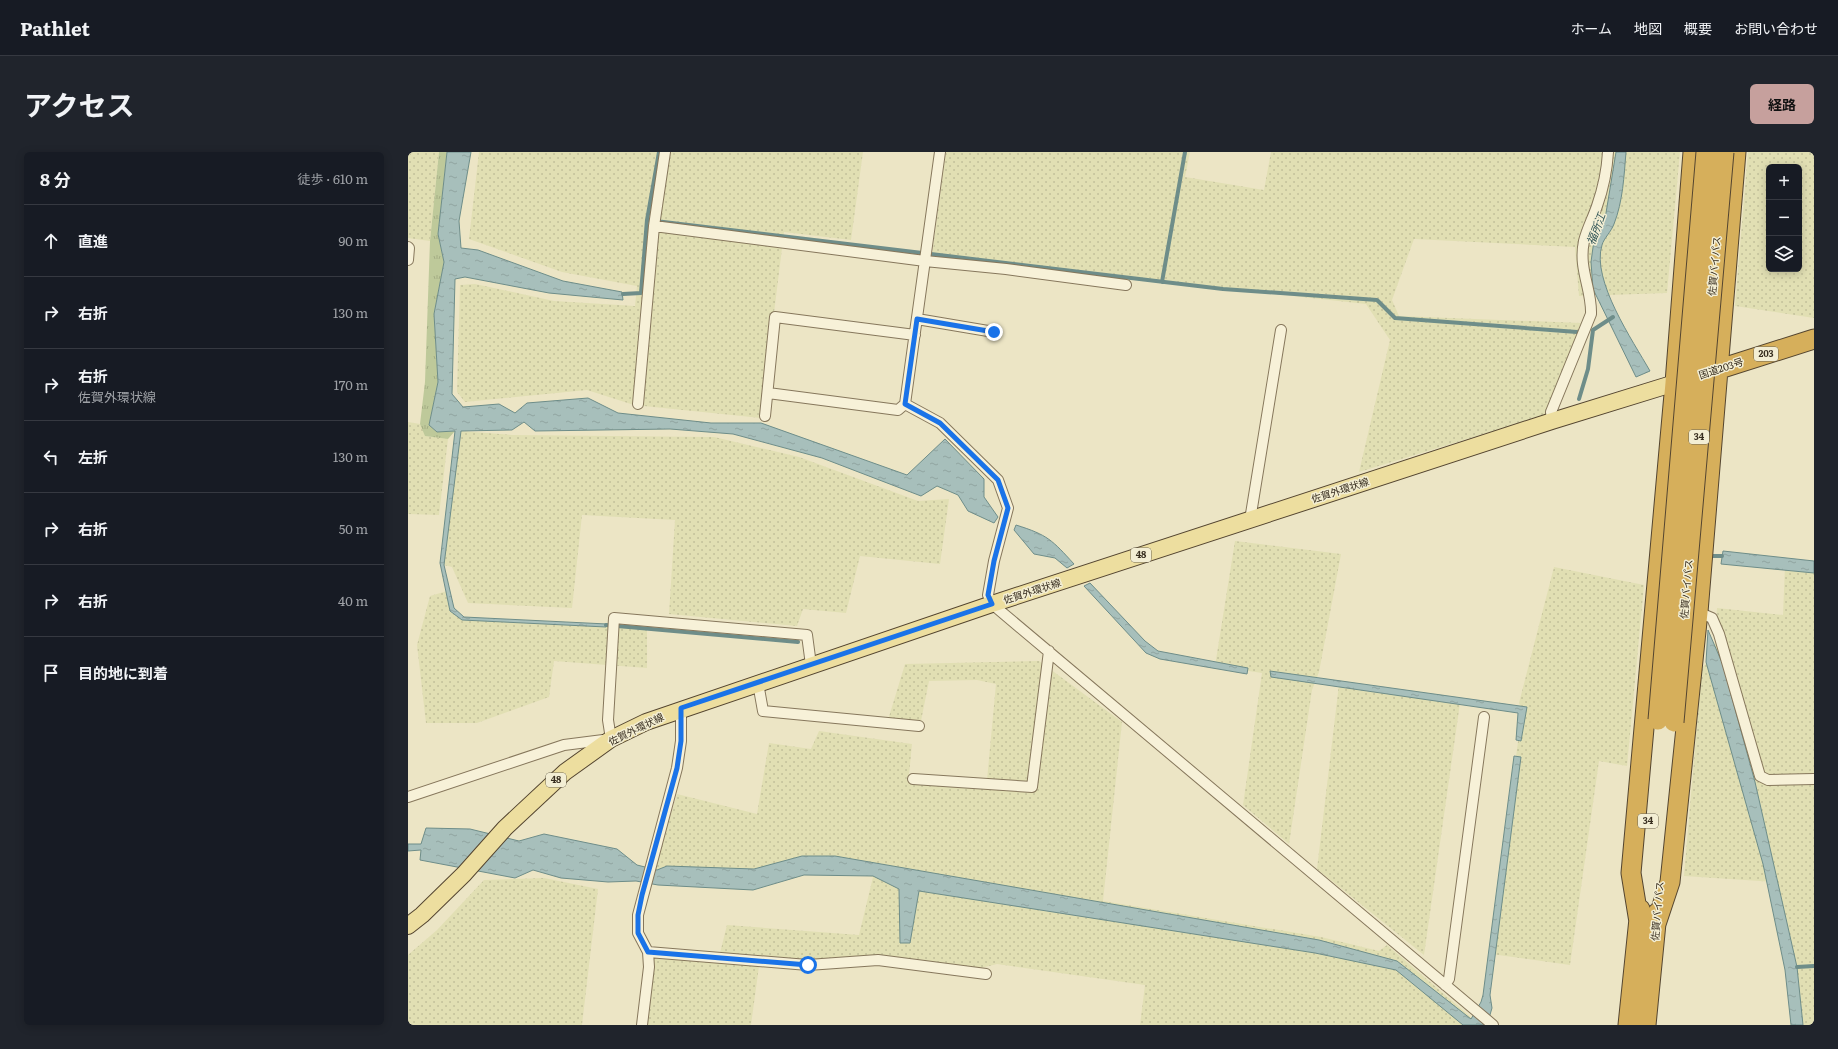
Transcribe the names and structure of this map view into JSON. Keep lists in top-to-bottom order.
{
  "streets": {
    "highway": [
      "佐賀バイパス",
      "203",
      "国道203号",
      "34"
    ],
    "main road": ["佐賀外環状線", "48"]
  },
  "crossings": [
    ["佐賀バイパス", "34"],
    ["国道203号", "34"],
    ["国道203号", "佐賀外環状線"],
    ["34", "佐賀外環状線"]
  ],
  "water": ["福所江"],
  "page": {
    "header": "Pathlet",
    "nav": [
      "ホーム",
      "地図",
      "概要",
      "お問い合わせ"
    ],
    "title": "アクセス",
    "buttons": "経路",
    "heading": ["8 分", "徒歩 · 610 m"],
    "map_buttons": ["+", "−"],
    "list": [
      ["直進", "90 m"],
      ["右折", "130 m"],
      ["右折", "佐賀外環状線", "170 m"],
      ["左折", "130 m"],
      ["右折", "50 m"],
      ["右折", "40 m"],
      "目的地に到着"
    ]
  }
}
